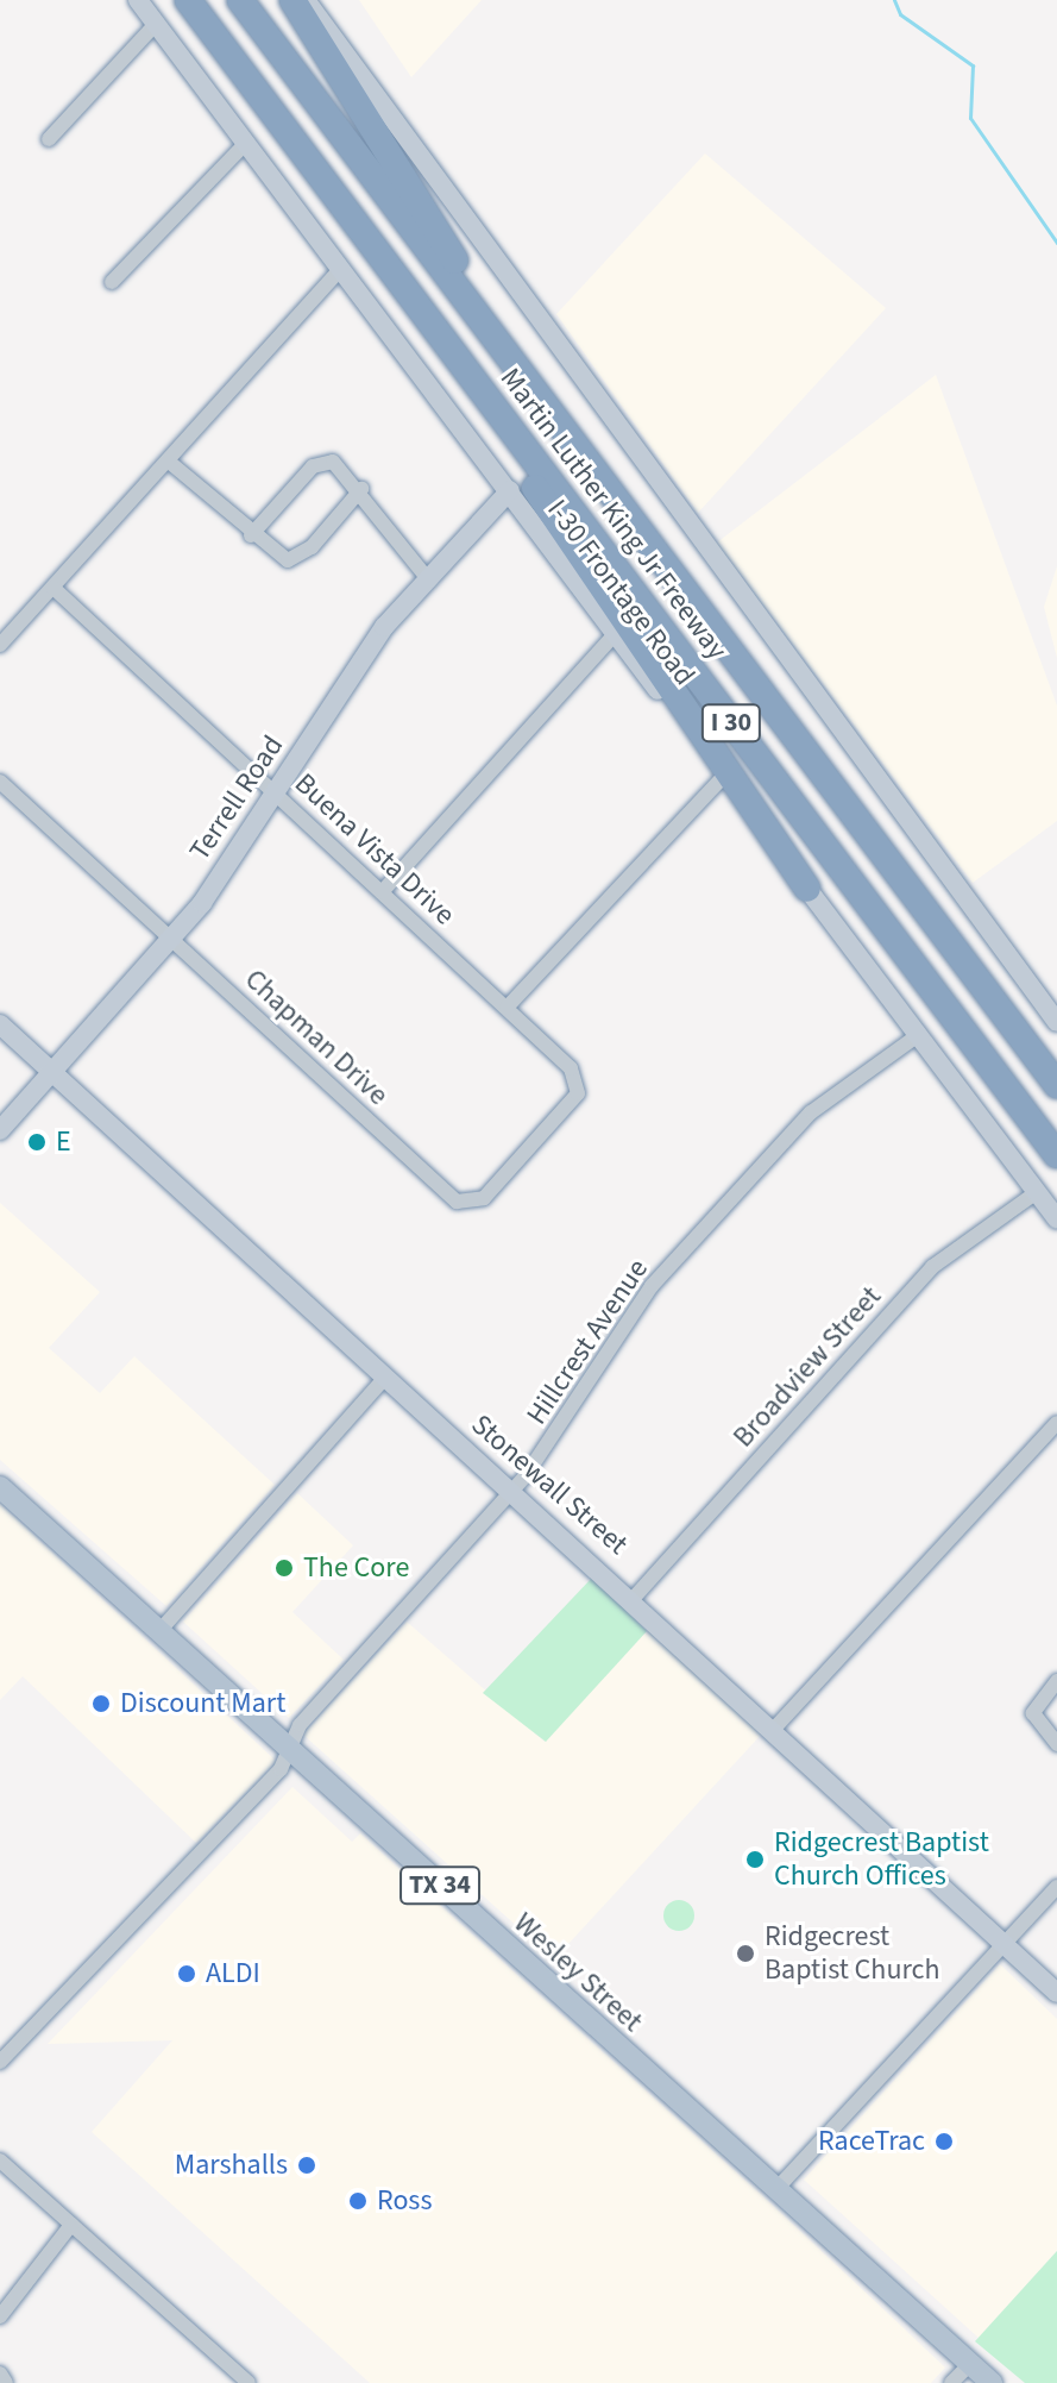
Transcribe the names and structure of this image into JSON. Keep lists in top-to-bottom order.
{
  "streets": {
    "highway": ["Martin Luther King Jr Freeway", "I 30"],
    "main road": [
      "I-30 Frontage Road",
      "Terrell Road",
      "Stonewall Street",
      "TX 34",
      "Wesley Street"
    ],
    "street": [
      "Buena Vista Drive",
      "Chapman Drive",
      "Hillcrest Avenue",
      "Broadview Street"
    ]
  },
  "crossings": [
    ["I-30 Frontage Road", "Terrell Road"],
    ["I-30 Frontage Road", "Hillcrest Avenue"],
    ["I-30 Frontage Road", "Broadview Street"],
    ["Terrell Road", "Buena Vista Drive"],
    ["Terrell Road", "Chapman Drive"],
    ["Terrell Road", "Stonewall Street"],
    ["Buena Vista Drive", "Chapman Drive"],
    ["Hillcrest Avenue", "Stonewall Street"],
    ["Hillcrest Avenue", "Wesley Street"],
    ["Broadview Street", "Stonewall Street"]
  ],
  "places": [
    "E",
    "The Core",
    "Discount Mart",
    "Ridgecrest Baptist Church Offices",
    "Ridgecrest Baptist Church",
    "ALDI",
    "RaceTrac",
    "Marshalls",
    "Ross"
  ]
}
